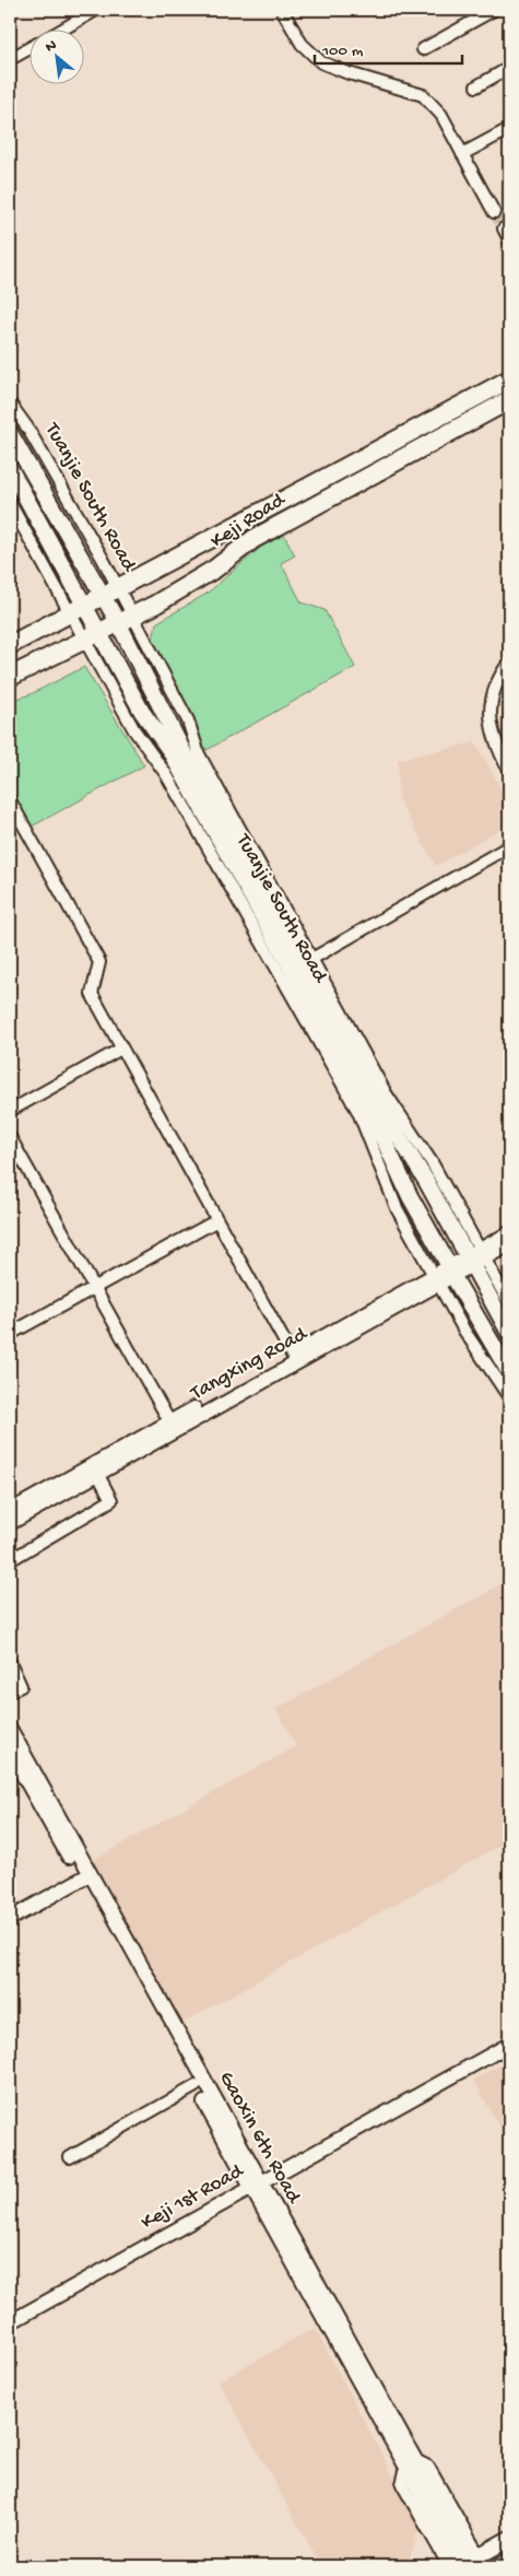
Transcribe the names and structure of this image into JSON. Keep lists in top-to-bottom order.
{
  "streets": {
    "main road": ["Tuanjie South Road", "Keji Road"],
    "street": ["Tangxing Road", "Gaoxin 6th Road", "Keji 1st Road"]
  },
  "crossings": [
    ["Tuanjie South Road", "Keji Road"],
    ["Tuanjie South Road", "Tangxing Road"],
    ["Gaoxin 6th Road", "Keji 1st Road"]
  ],
  "scale_bar": "100 m",
  "north": "top left"
}
